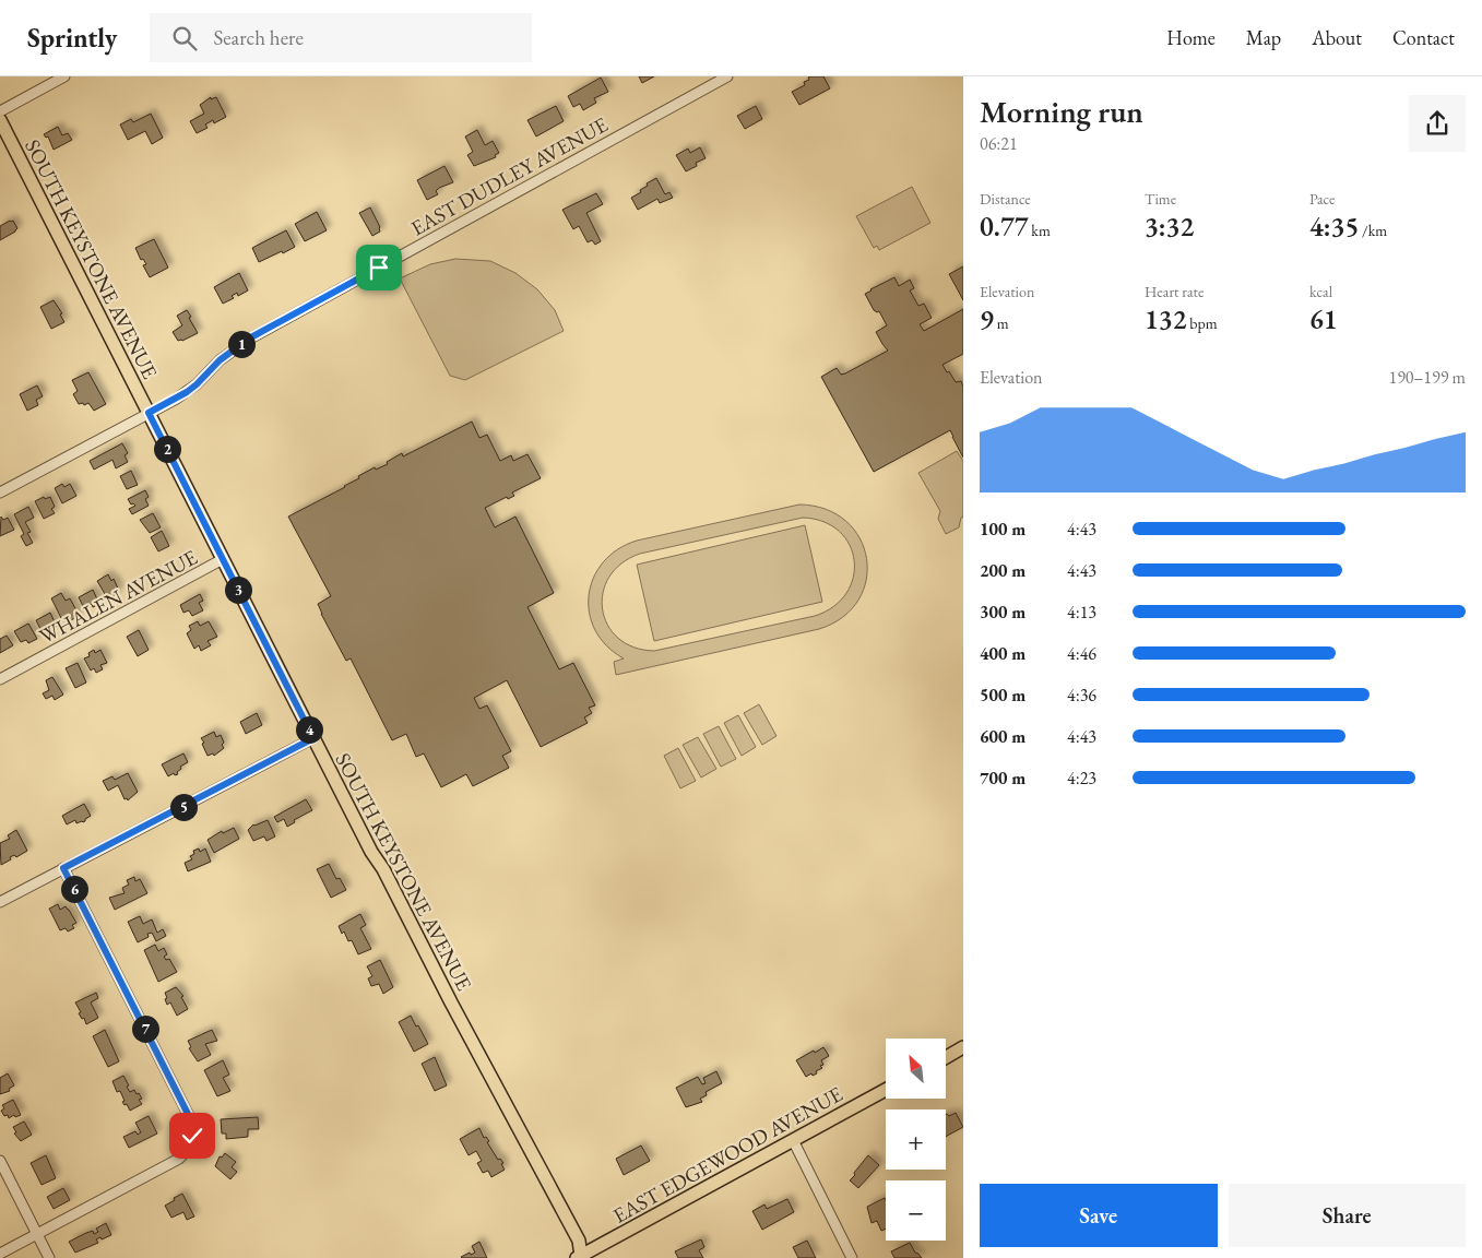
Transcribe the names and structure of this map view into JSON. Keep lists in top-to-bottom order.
{
  "streets": {
    "main road": ["SOUTH KEYSTONE AVENUE", "EAST EDGEWOOD AVENUE"],
    "street": ["EAST DUDLEY AVENUE", "WHALEN AVENUE"]
  },
  "crossings": [
    ["EAST DUDLEY AVENUE", "SOUTH KEYSTONE AVENUE"],
    ["SOUTH KEYSTONE AVENUE", "WHALEN AVENUE"],
    ["SOUTH KEYSTONE AVENUE", "EAST EDGEWOOD AVENUE"]
  ],
  "north": "top left",
  "page": {
    "header": "Sprintly",
    "search": "Search here",
    "nav": [
      "Home",
      "Map",
      "About",
      "Contact"
    ],
    "heading": ["Morning run", "06:21"],
    "stats": [
      ["Distance", "0.77 km"],
      ["Time", "3:32"],
      ["Pace", "4:35 /km"],
      ["Elevation", "9 m"],
      ["Heart rate", "132 bpm"],
      ["kcal", "61"]
    ],
    "pins": [
      "1",
      "2",
      "3",
      "4",
      "5",
      "6",
      "7"
    ],
    "chart": ["Elevation", "190–199 m"],
    "list": [
      {
        "name": "100 m",
        "note": "4:43"
      },
      {
        "name": "200 m",
        "note": "4:43"
      },
      {
        "name": "300 m",
        "note": "4:13"
      },
      {
        "name": "400 m",
        "note": "4:46"
      },
      {
        "name": "500 m",
        "note": "4:36"
      },
      {
        "name": "600 m",
        "note": "4:43"
      },
      {
        "name": "700 m",
        "note": "4:23"
      }
    ],
    "map_buttons": ["+", "−"],
    "buttons": ["Save", "Share"]
  }
}
